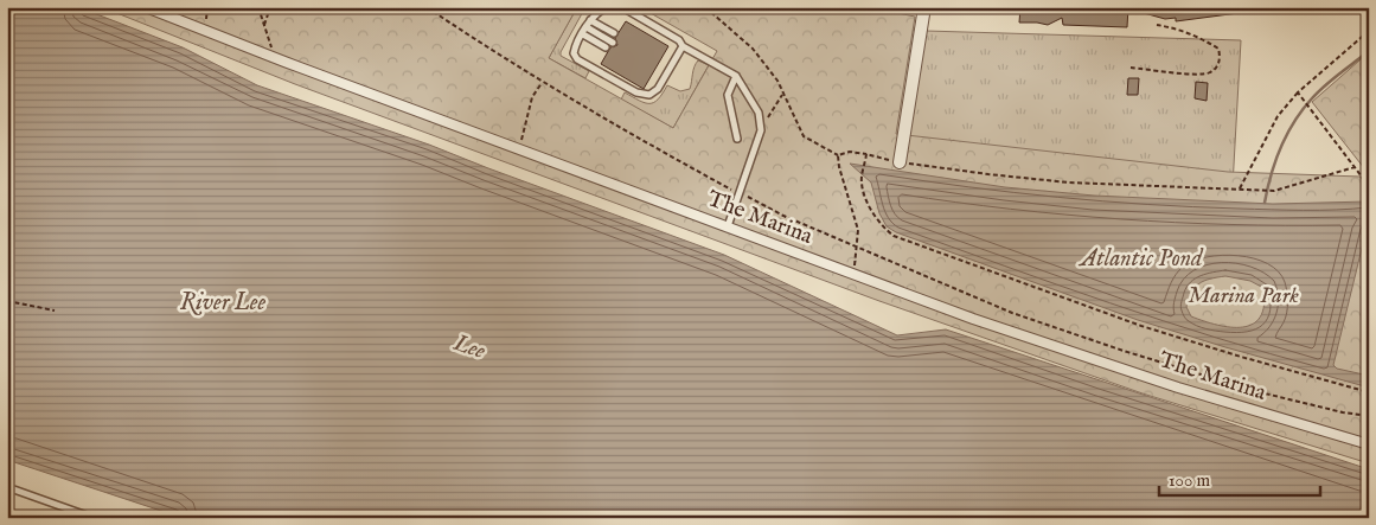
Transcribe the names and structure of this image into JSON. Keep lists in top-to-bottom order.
{
  "streets": {
    "street": ["The Marina"]
  },
  "water": ["Atlantic Pond", "River Lee", "Lee"],
  "parks": ["Marina Park"],
  "scale_bar": "100 m"
}
